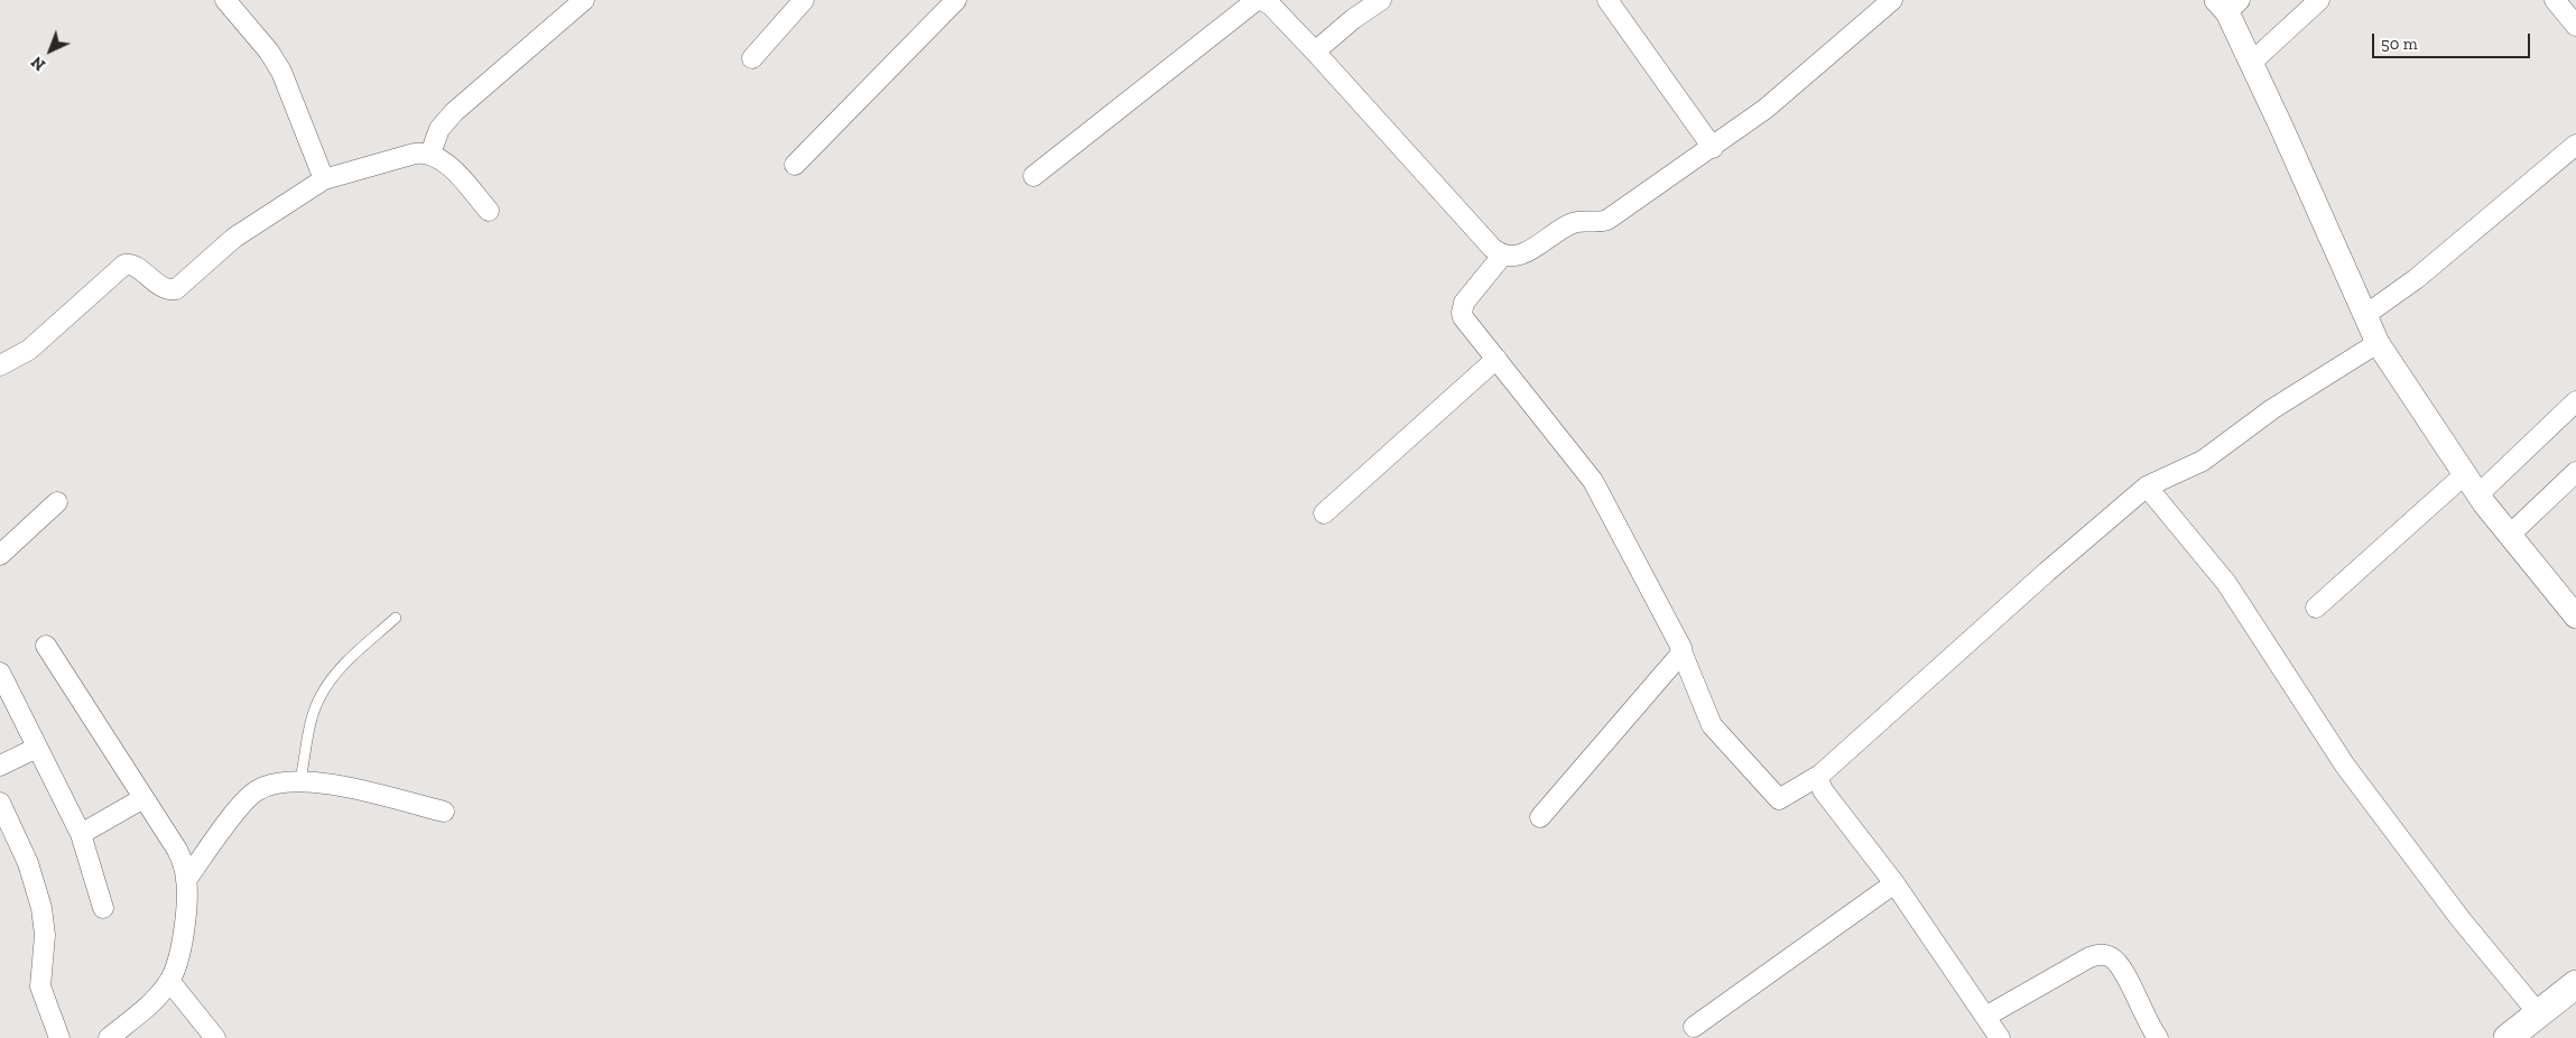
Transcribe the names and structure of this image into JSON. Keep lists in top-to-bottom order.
{
  "scale_bar": "50 m",
  "north": "bottom left"
}
